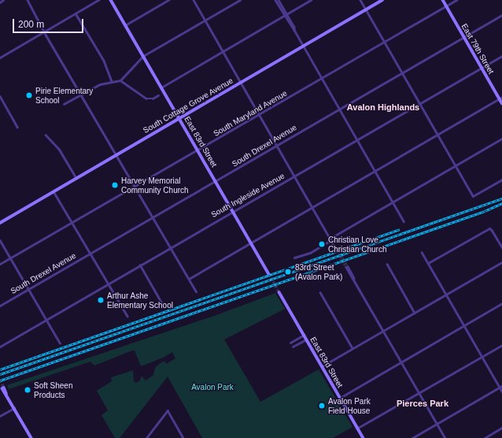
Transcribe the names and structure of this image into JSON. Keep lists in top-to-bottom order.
{
  "streets": {
    "main road": ["East 79th Street", "South Cottage Grove Avenue", "East 83rd Street"],
    "street": ["South Maryland Avenue", "South Drexel Avenue", "South Ingleside Avenue"]
  },
  "crossings": [
    ["East 79th Street", "South Maryland Avenue"],
    ["East 79th Street", "South Drexel Avenue"],
    ["East 79th Street", "South Ingleside Avenue"],
    ["South Cottage Grove Avenue", "East 83rd Street"],
    ["South Maryland Avenue", "East 83rd Street"],
    ["East 83rd Street", "South Drexel Avenue"],
    ["East 83rd Street", "South Ingleside Avenue"]
  ],
  "districts": ["Avalon Highlands", "Pierces Park"],
  "parks": ["Avalon Park"],
  "places": [
    "Pirie Elementary School",
    "Harvey Memorial Community Church",
    "Christian Love Christian Church",
    "83rd Street (Avalon Park)",
    "Arthur Ashe Elementary School",
    "Soft Sheen Products",
    "Avalon Park Field House"
  ],
  "scale_bar": "200 m"
}
